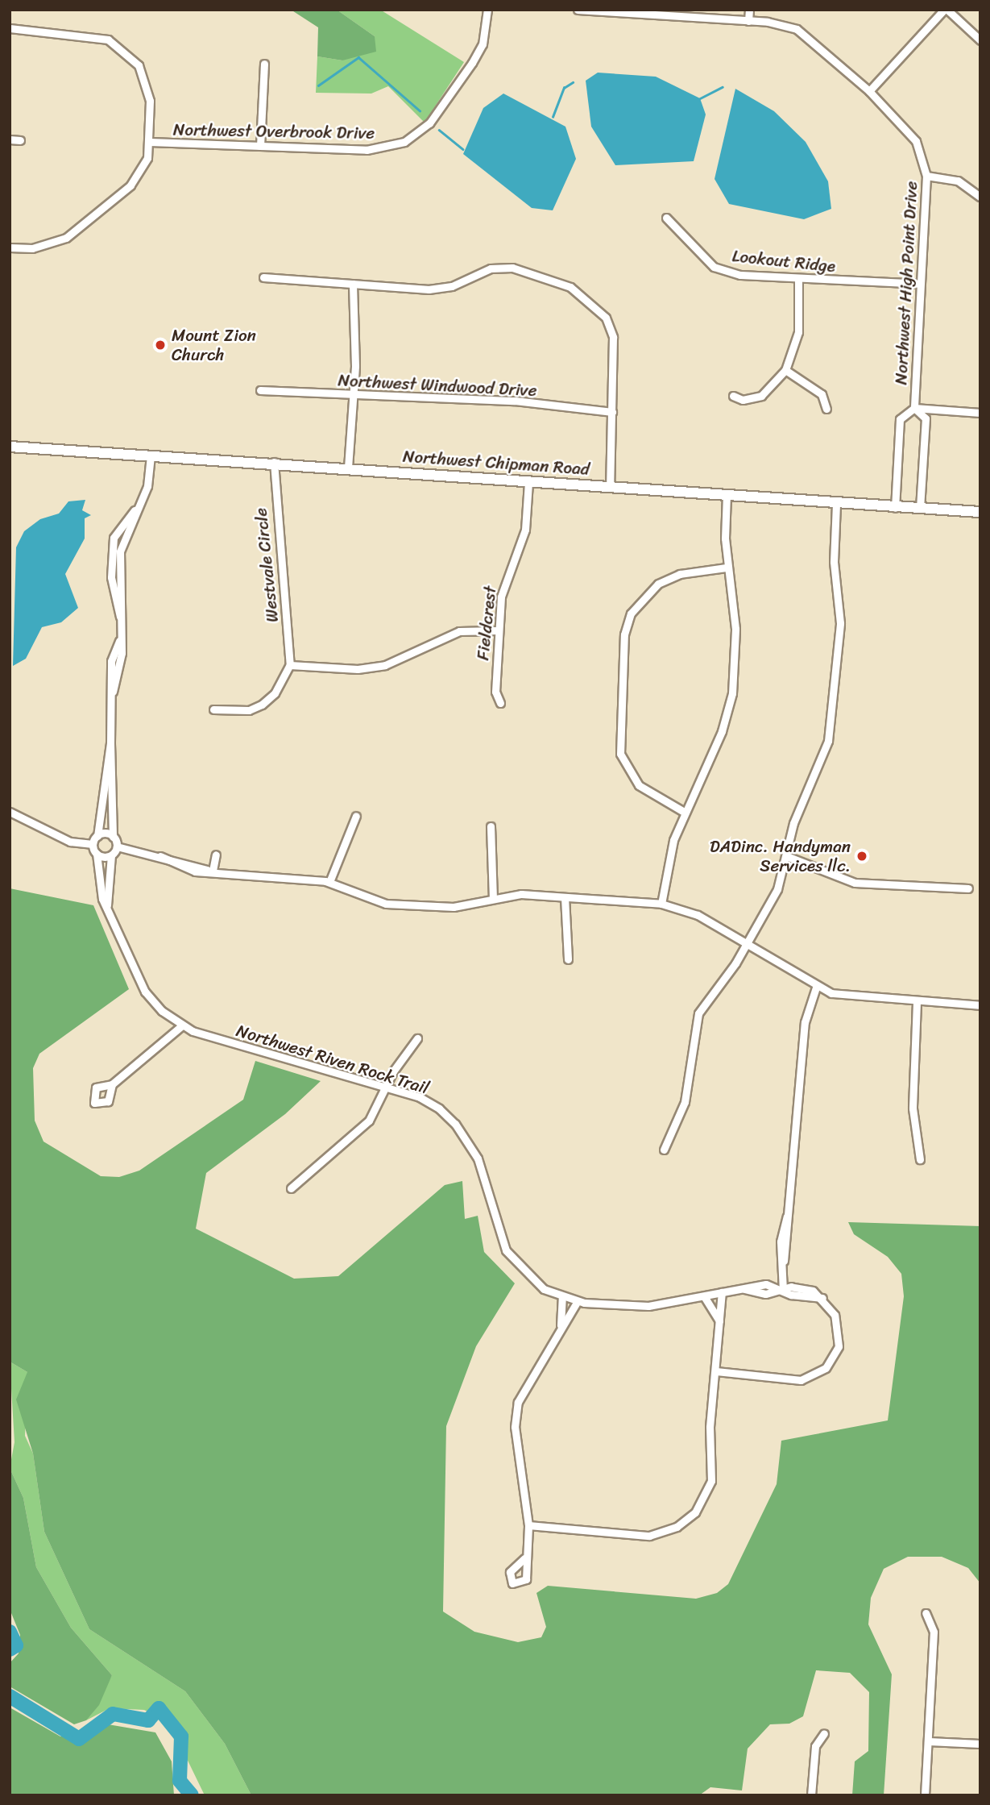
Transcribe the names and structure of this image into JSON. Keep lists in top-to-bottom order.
{
  "streets": {
    "main road": ["Northwest Chipman Road"],
    "street": [
      "Northwest Overbrook Drive",
      "Lookout Ridge",
      "Northwest High Point Drive",
      "Northwest Windwood Drive",
      "Westvale Circle",
      "Fieldcrest",
      "Northwest Riven Rock Trail"
    ]
  },
  "crossings": [
    ["Lookout Ridge", "Northwest High Point Drive"],
    ["Northwest High Point Drive", "Northwest Chipman Road"],
    ["Northwest Chipman Road", "Westvale Circle"],
    ["Northwest Chipman Road", "Fieldcrest"]
  ],
  "places": ["Mount Zion Church", "DADinc. Handyman Services llc."]
}
